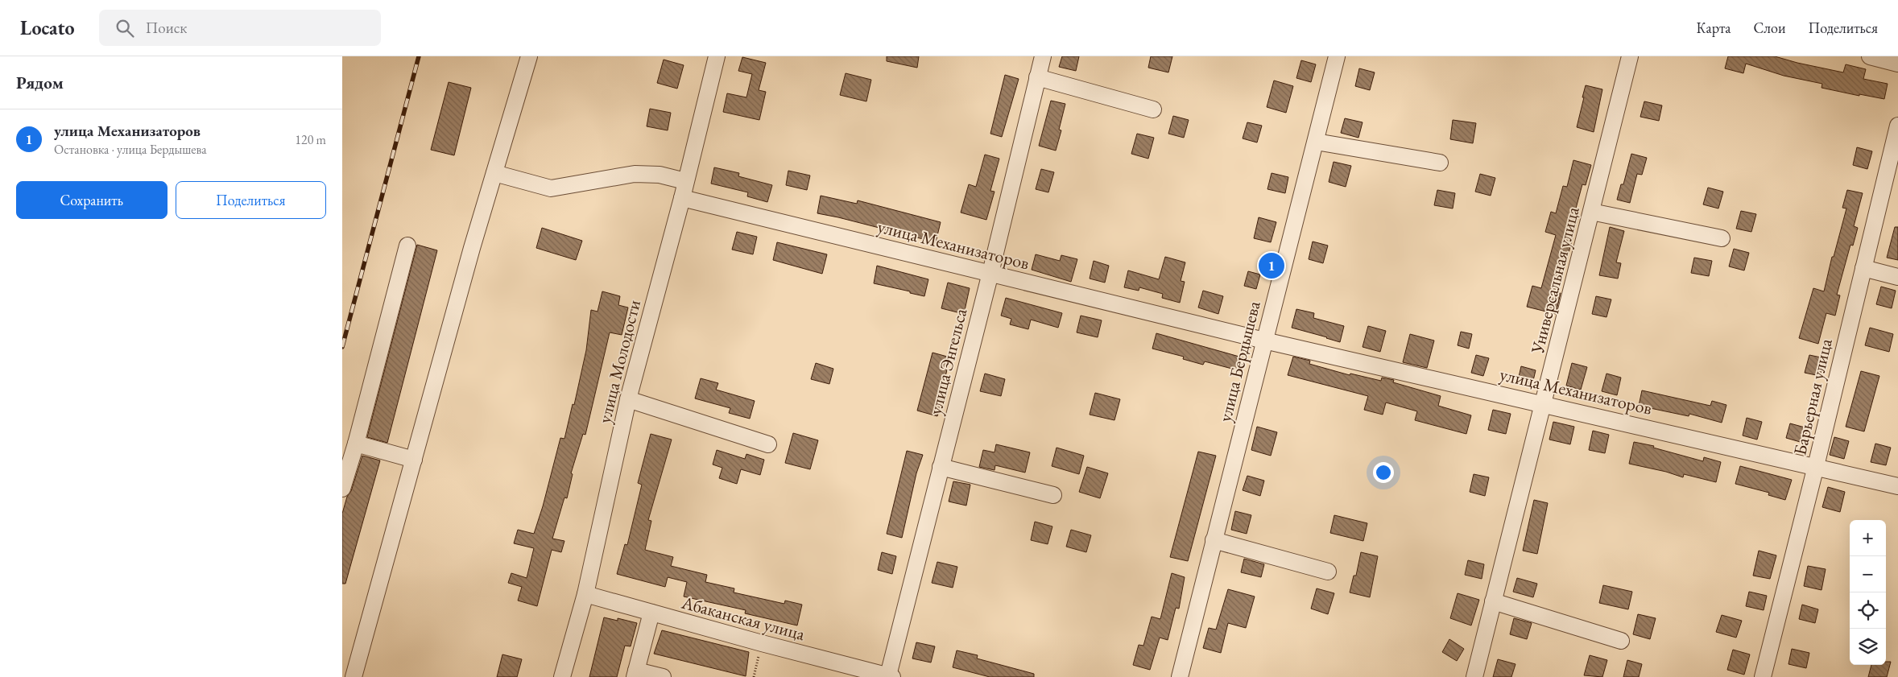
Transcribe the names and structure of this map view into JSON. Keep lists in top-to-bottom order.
{
  "streets": {
    "street": [
      "улица Механизаторов",
      "Универсальная улица",
      "улица Молодости",
      "улица Энгельса",
      "улица Бердышева",
      "Барьерная улица",
      "Абаканская улица"
    ]
  },
  "crossings": [
    ["улица Механизаторов", "Универсальная улица"],
    ["улица Механизаторов", "улица Молодости"],
    ["улица Механизаторов", "улица Энгельса"],
    ["улица Механизаторов", "улица Бердышева"],
    ["улица Механизаторов", "Барьерная улица"],
    ["улица Молодости", "Абаканская улица"],
    ["улица Энгельса", "Абаканская улица"]
  ],
  "page": {
    "header": "Locato",
    "search": "Поиск",
    "nav": ["Карта", "Слои", "Поделиться"],
    "heading": "Рядом",
    "list": [
      {
        "mark": "1",
        "name": "улица Механизаторов",
        "note": "Остановка · улица Бердышева",
        "value": "120 m"
      }
    ],
    "buttons": ["Сохранить", "Поделиться"],
    "pins": "1",
    "map_buttons": ["+", "−"]
  }
}
